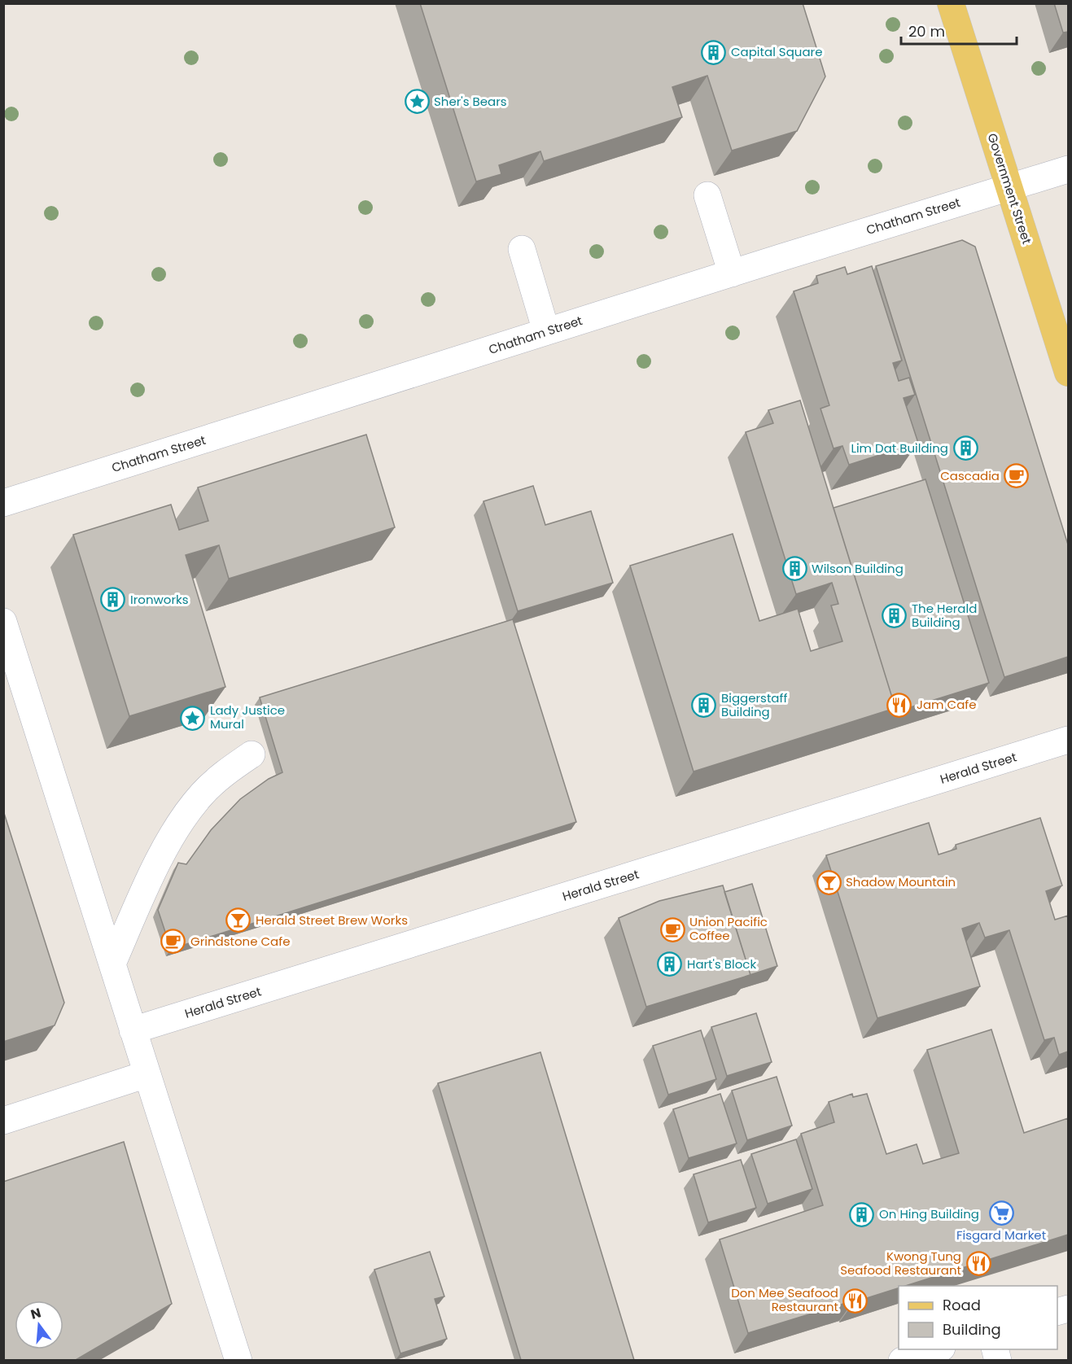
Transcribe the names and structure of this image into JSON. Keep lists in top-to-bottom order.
{
  "streets": {
    "main road": ["Government Street"],
    "street": ["Chatham Street", "Herald Street"]
  },
  "crossings": [
    ["Government Street", "Chatham Street"]
  ],
  "places": {
    "building": [
      "Capital Square",
      "Lim Dat Building",
      "Wilson Building",
      "Ironworks",
      "The Herald Building",
      "Biggerstaff Building",
      "Hart's Block",
      "On Hing Building"
    ],
    "place": ["Sher's Bears", "Lady Justice Mural"],
    "cafe": ["Cascadia", "Union Pacific Coffee", "Grindstone Cafe"],
    "restaurant": ["Jam Cafe", "Kwong Tung Seafood Restaurant", "Don Mee Seafood Restaurant"],
    "bar": ["Shadow Mountain", "Herald Street Brew Works"],
    "supermarket": ["Fisgard Market"]
  },
  "legend": ["Road", "Building"],
  "scale_bar": "20 m",
  "north": "top"
}
